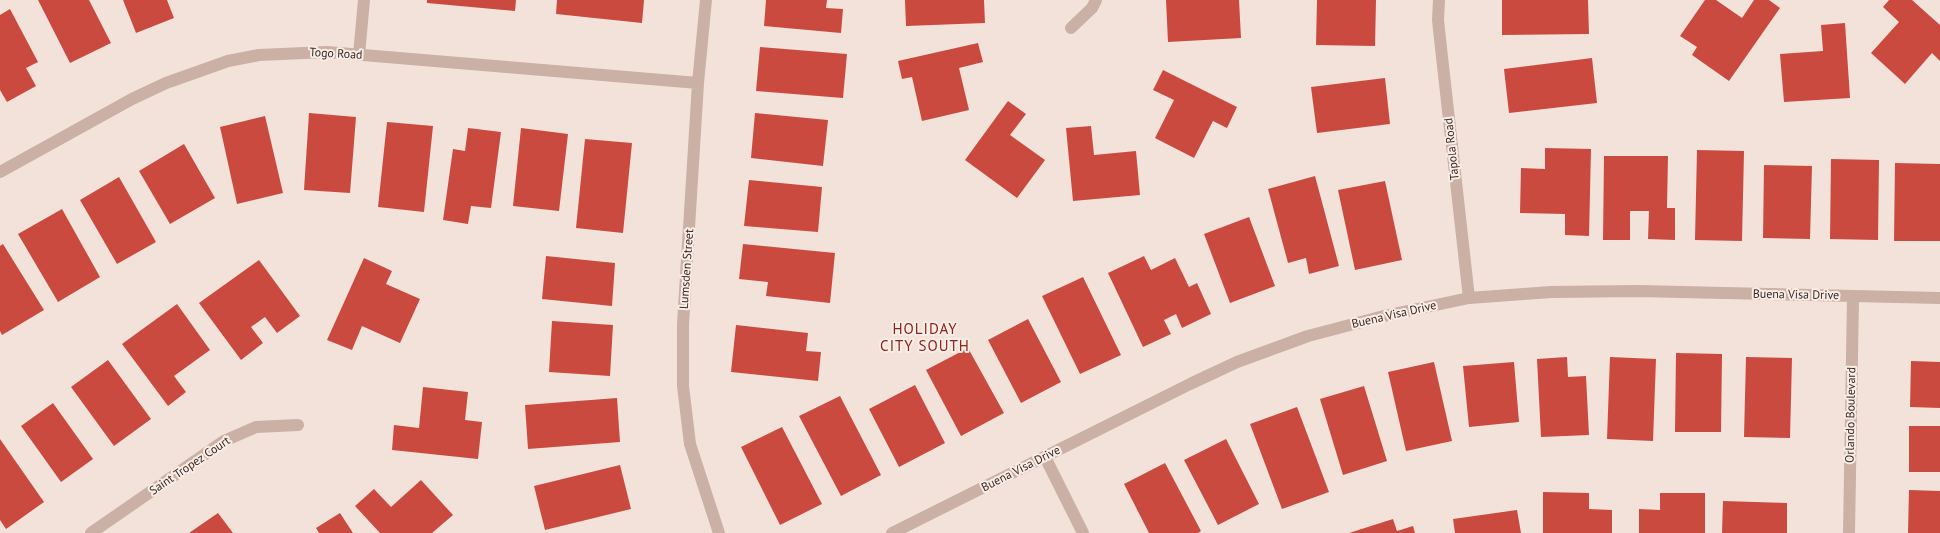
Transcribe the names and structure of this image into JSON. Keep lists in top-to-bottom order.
{
  "streets": {
    "street": [
      "Togo Road",
      "Tapola Road",
      "Lumsden Street",
      "Buena Visa Drive",
      "Orlando Boulevard",
      "Saint Tropez Court"
    ]
  },
  "crossings": [
    ["Togo Road", "Lumsden Street"],
    ["Tapola Road", "Buena Visa Drive"],
    ["Buena Visa Drive", "Orlando Boulevard"]
  ],
  "districts": ["HOLIDAY CITY SOUTH"]
}
